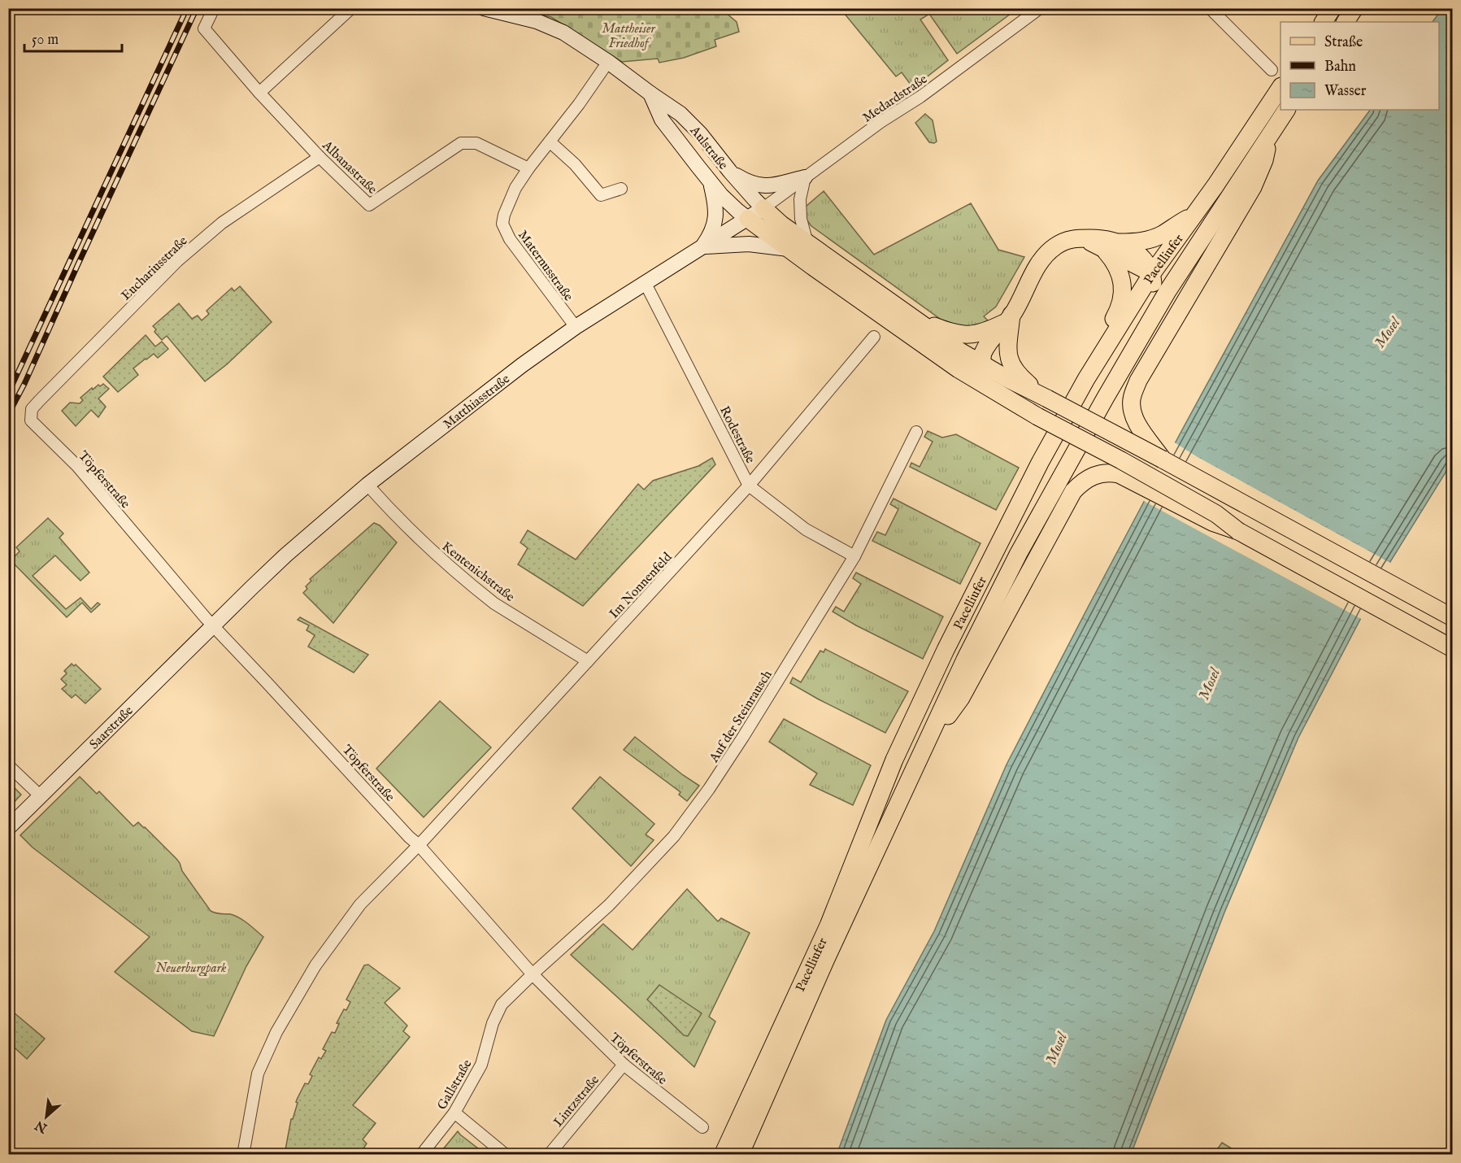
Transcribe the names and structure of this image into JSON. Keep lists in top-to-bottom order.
{
  "streets": {
    "main road": [
      "Aulstraße",
      "Pacelliufer",
      "Matthiasstraße",
      "Saarstraße"
    ],
    "street": [
      "Medardstraße",
      "Albanastraße",
      "Maternusstraße",
      "Euchariusstraße",
      "Rodestraße",
      "Töpferstraße",
      "Kentenichstraße",
      "Im Nonnenfeld",
      "Auf der Steinrausch",
      "Gallstraße",
      "Lintzstraße"
    ]
  },
  "crossings": [
    ["Medardstraße", "Aulstraße"],
    ["Medardstraße", "Matthiasstraße"],
    ["Aulstraße", "Maternusstraße"],
    ["Aulstraße", "Matthiasstraße"],
    ["Albanastraße", "Maternusstraße"],
    ["Albanastraße", "Euchariusstraße"],
    ["Maternusstraße", "Matthiasstraße"],
    ["Euchariusstraße", "Töpferstraße"],
    ["Matthiasstraße", "Rodestraße"],
    ["Matthiasstraße", "Töpferstraße"],
    ["Matthiasstraße", "Kentenichstraße"],
    ["Matthiasstraße", "Saarstraße"],
    ["Rodestraße", "Im Nonnenfeld"],
    ["Rodestraße", "Auf der Steinrausch"],
    ["Töpferstraße", "Im Nonnenfeld"],
    ["Töpferstraße", "Auf der Steinrausch"],
    ["Töpferstraße", "Saarstraße"],
    ["Töpferstraße", "Gallstraße"],
    ["Töpferstraße", "Lintzstraße"],
    ["Kentenichstraße", "Im Nonnenfeld"],
    ["Auf der Steinrausch", "Gallstraße"]
  ],
  "water": ["Mosel"],
  "parks": ["Mattheiser Friedhof", "Neuerburgpark"],
  "legend": ["Straße", "Bahn", "Wasser"],
  "scale_bar": "50 m",
  "north": "bottom left"
}
